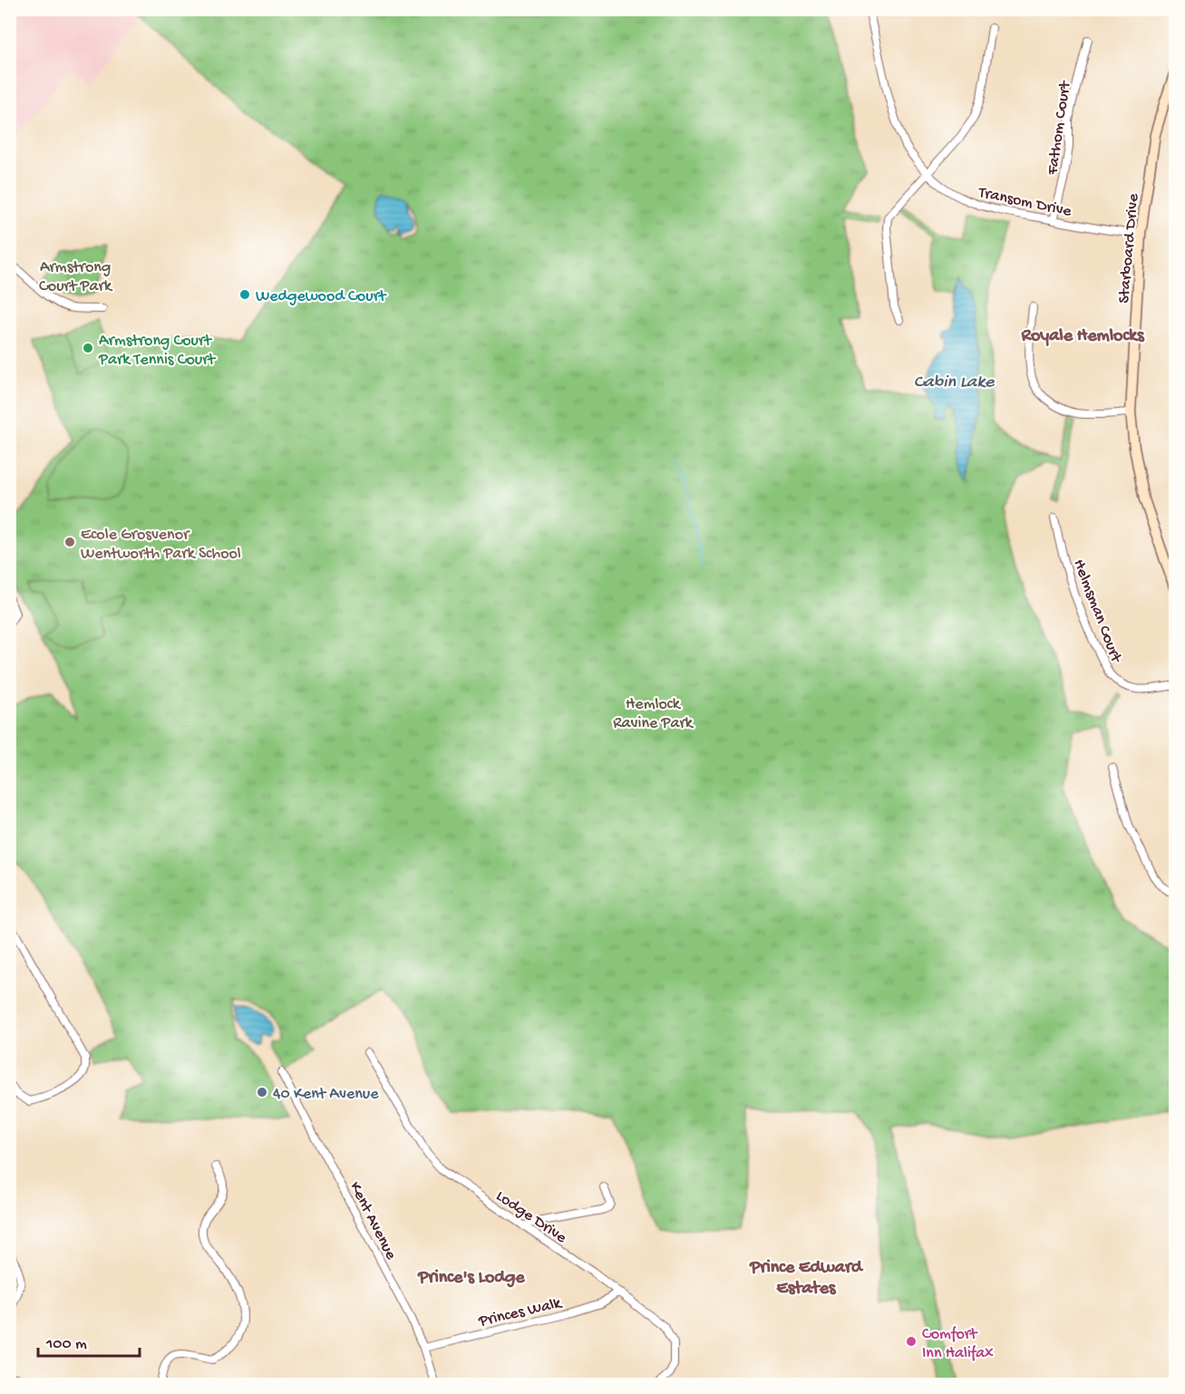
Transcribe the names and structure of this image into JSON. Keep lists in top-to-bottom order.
{
  "streets": {
    "street": [
      "Fathom Court",
      "Transom Drive",
      "Starboard Drive",
      "Helmsman Court",
      "Lodge Drive",
      "Kent Avenue",
      "Princes Walk"
    ]
  },
  "crossings": [
    ["Fathom Court", "Transom Drive"],
    ["Transom Drive", "Starboard Drive"],
    ["Lodge Drive", "Princes Walk"],
    ["Kent Avenue", "Princes Walk"]
  ],
  "districts": ["Royale Hemlocks", "Prince Edward Estates", "Prince's Lodge"],
  "water": ["Cabin Lake"],
  "parks": ["Armstrong Court Park", "Hemlock Ravine Park"],
  "places": [
    "Wedgewood Court",
    "Armstrong Court Park Tennis Court",
    "Ecole Grosvenor Wentworth Park School",
    "40 Kent Avenue",
    "Comfort Inn Halifax"
  ],
  "scale_bar": "100 m"
}
